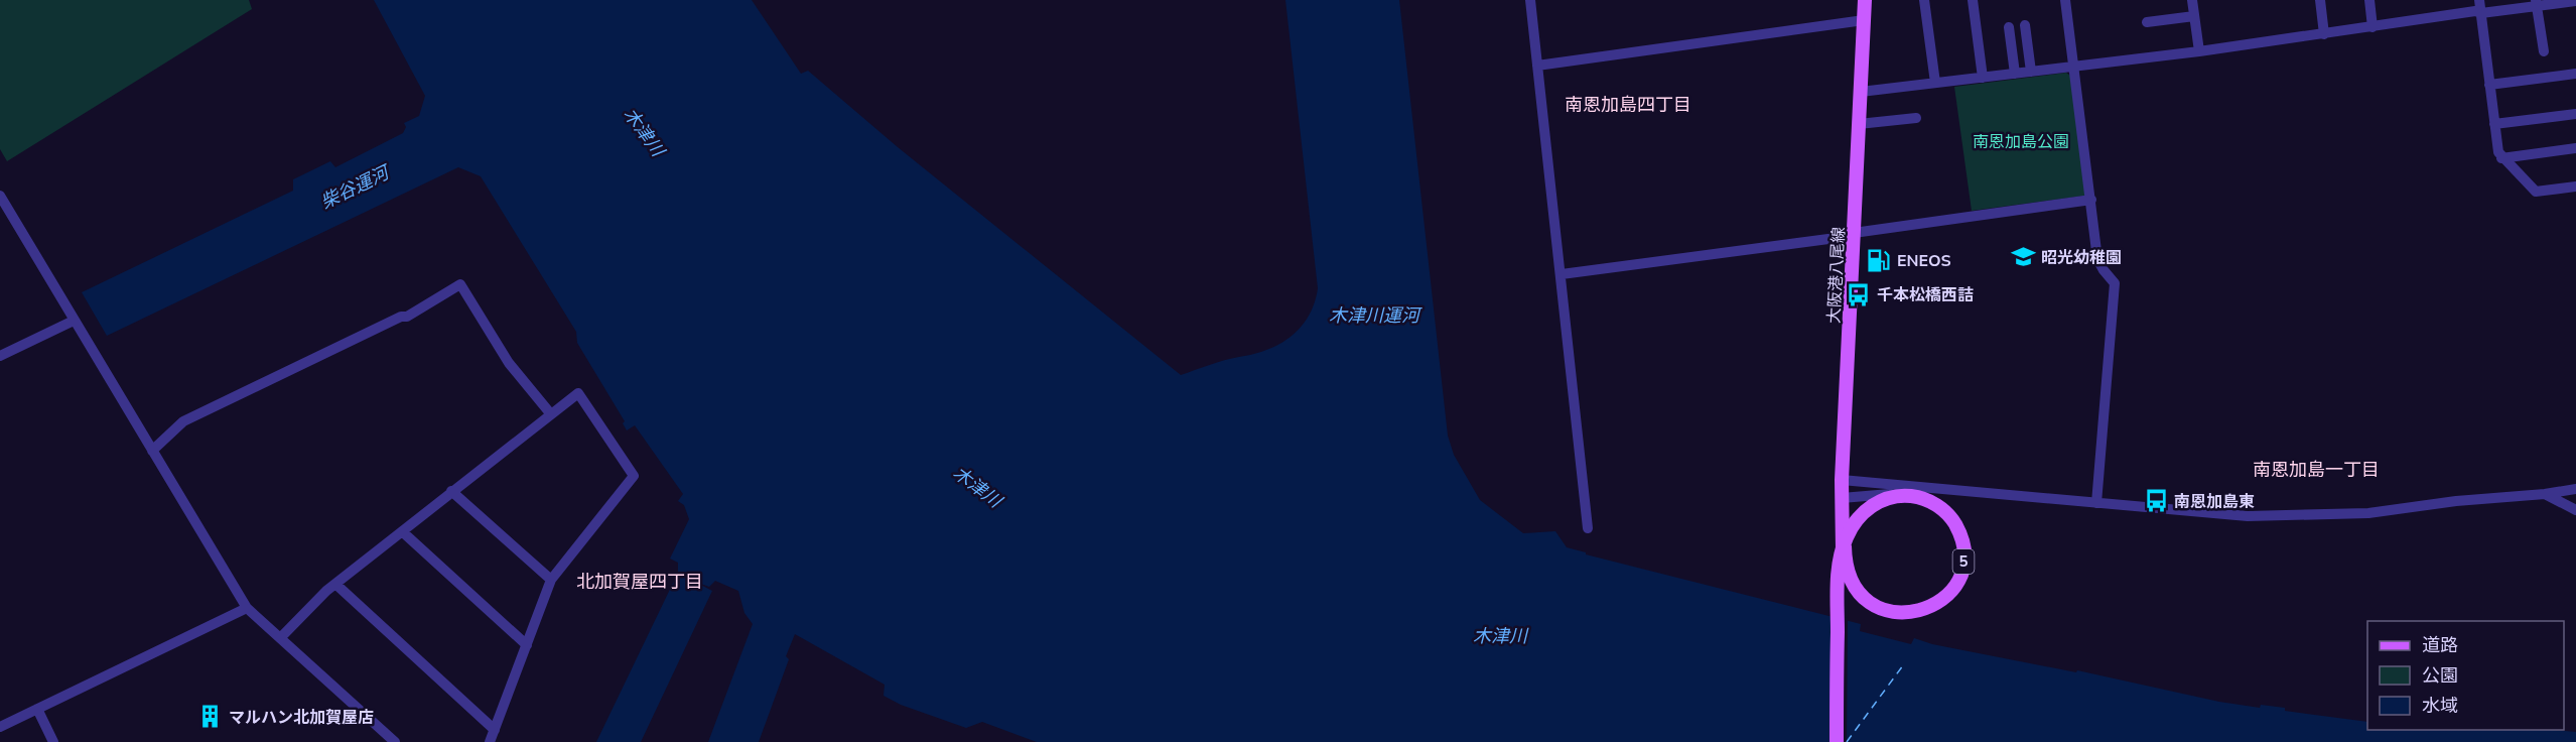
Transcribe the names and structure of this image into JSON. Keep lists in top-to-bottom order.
{
  "streets": {
    "main road": ["大阪港八尾線", "5"]
  },
  "districts": ["南恩加島四丁目", "南恩加島一丁目", "北加賀屋四丁目"],
  "water": ["木津川", "柴谷運河", "木津川運河"],
  "parks": ["南恩加島公園"],
  "places": {
    "school or university": ["昭光幼稚園"],
    "fuel station": ["ENEOS"],
    "bus stop": ["千本松橋西詰", "南恩加島東"],
    "building": ["マルハン北加賀屋店"]
  },
  "legend": ["道路", "公園", "水域"]
}
